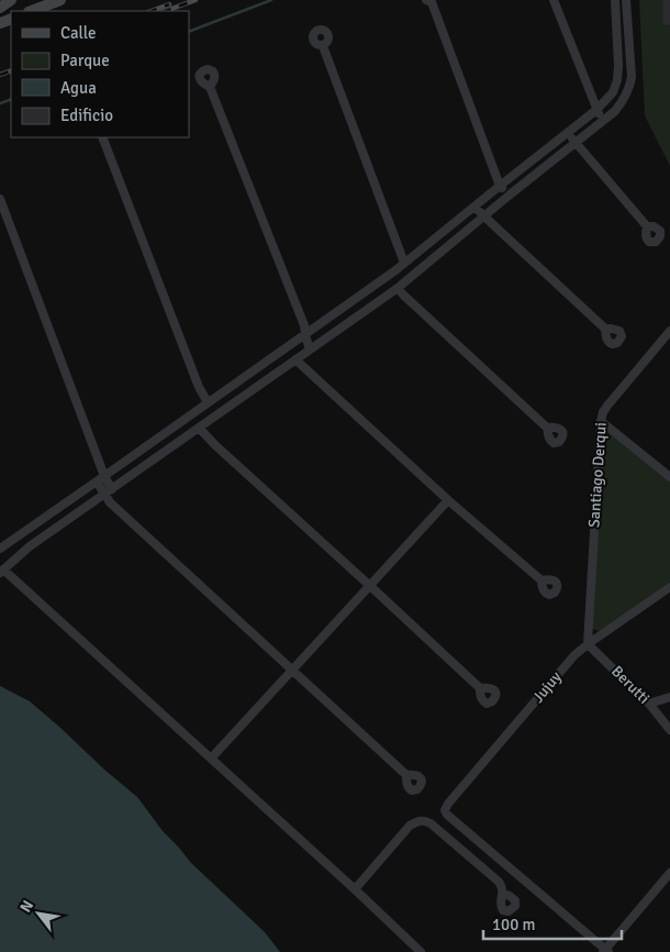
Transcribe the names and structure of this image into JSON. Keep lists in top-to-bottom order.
{
  "streets": {
    "street": ["Santiago Derqui", "Berutti", "Jujuy"]
  },
  "crossings": [
    ["Santiago Derqui", "Berutti"],
    ["Santiago Derqui", "Jujuy"],
    ["Berutti", "Jujuy"]
  ],
  "legend": [
    "Calle",
    "Parque",
    "Agua",
    "Edificio"
  ],
  "scale_bar": "100 m",
  "north": "top left"
}
